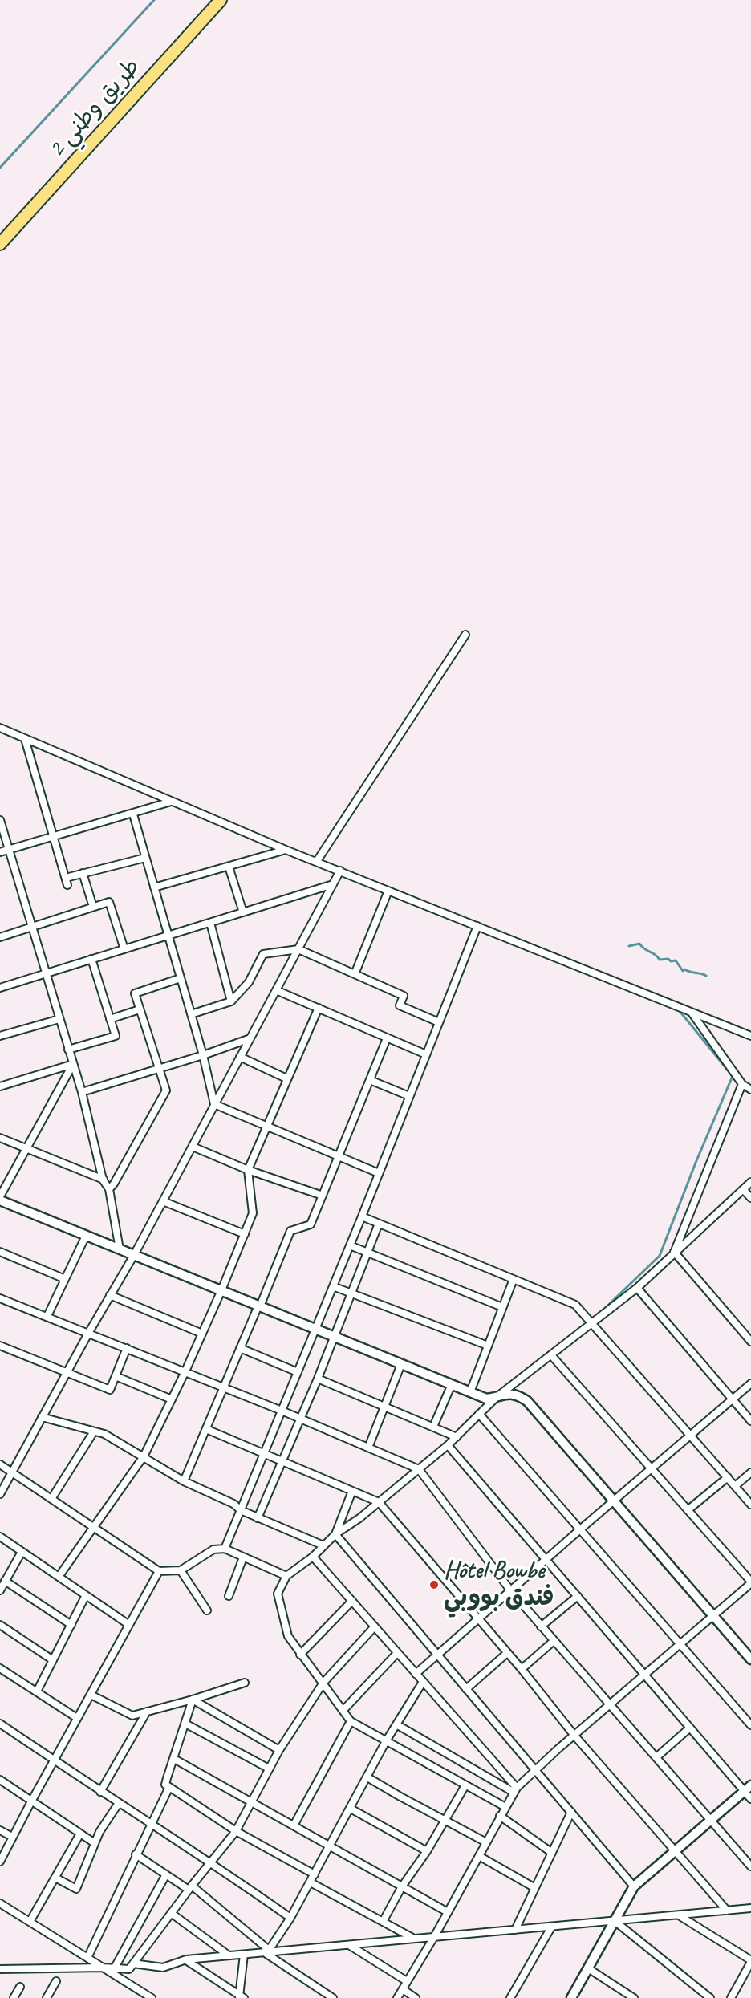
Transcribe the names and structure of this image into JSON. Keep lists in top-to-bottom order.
{
  "streets": {
    "highway": ["طريق وطني 2"]
  },
  "places": ["Hôtel Bowbe فندق بووبي"]
}
